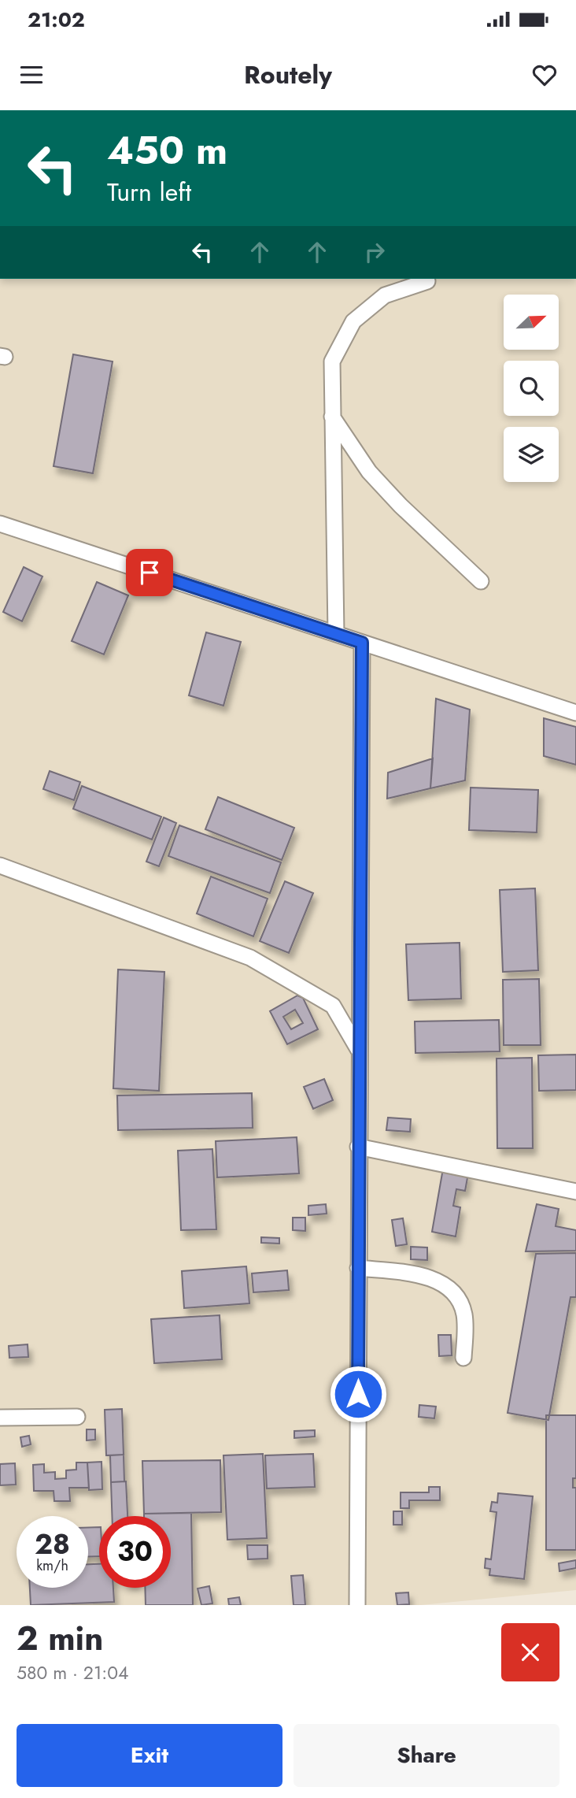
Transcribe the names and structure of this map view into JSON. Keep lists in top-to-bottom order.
{
  "north": "top right",
  "page": {
    "status": "21:02",
    "header": "Routely",
    "turn": ["450 m", "Turn left"],
    "speed": "28 km/h",
    "limit": "30",
    "heading": ["2 min", "580 m · 21:04"],
    "buttons": ["Exit", "Share"]
  }
}
